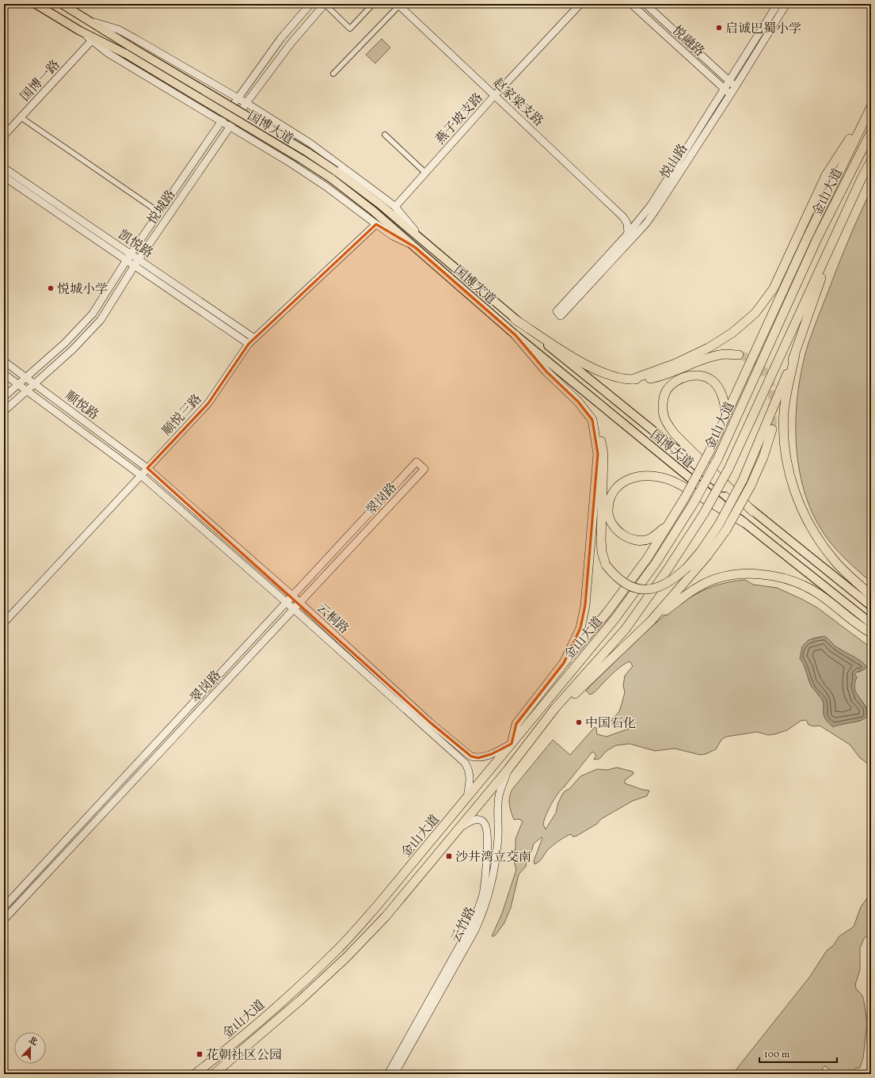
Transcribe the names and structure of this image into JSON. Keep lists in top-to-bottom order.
{
  "streets": {
    "highway": ["金山大道"],
    "main road": [
      "悦融路",
      "国博一路",
      "赵家梁支路",
      "燕子坡支路",
      "国博大道",
      "悦山路",
      "悦城路",
      "凯悦路",
      "顺悦路",
      "顺悦三路",
      "翠岗路",
      "云桐路",
      "云竹路"
    ]
  },
  "crossings": [
    ["悦融路", "悦山路"],
    ["赵家梁支路", "燕子坡支路"],
    ["金山大道", "云桐路"],
    ["金山大道", "云竹路"],
    ["悦城路", "凯悦路"],
    ["悦城路", "顺悦路"],
    ["凯悦路", "顺悦三路"],
    ["顺悦路", "顺悦三路"],
    ["顺悦路", "云桐路"],
    ["顺悦三路", "云桐路"],
    ["翠岗路", "云桐路"]
  ],
  "places": {
    "other": ["启诚巴蜀小学", "悦城小学", "中国石化"],
    "transit": ["沙井湾立交南", "花朝社区公园"]
  },
  "scale_bar": "100 m",
  "north": "top"
}
